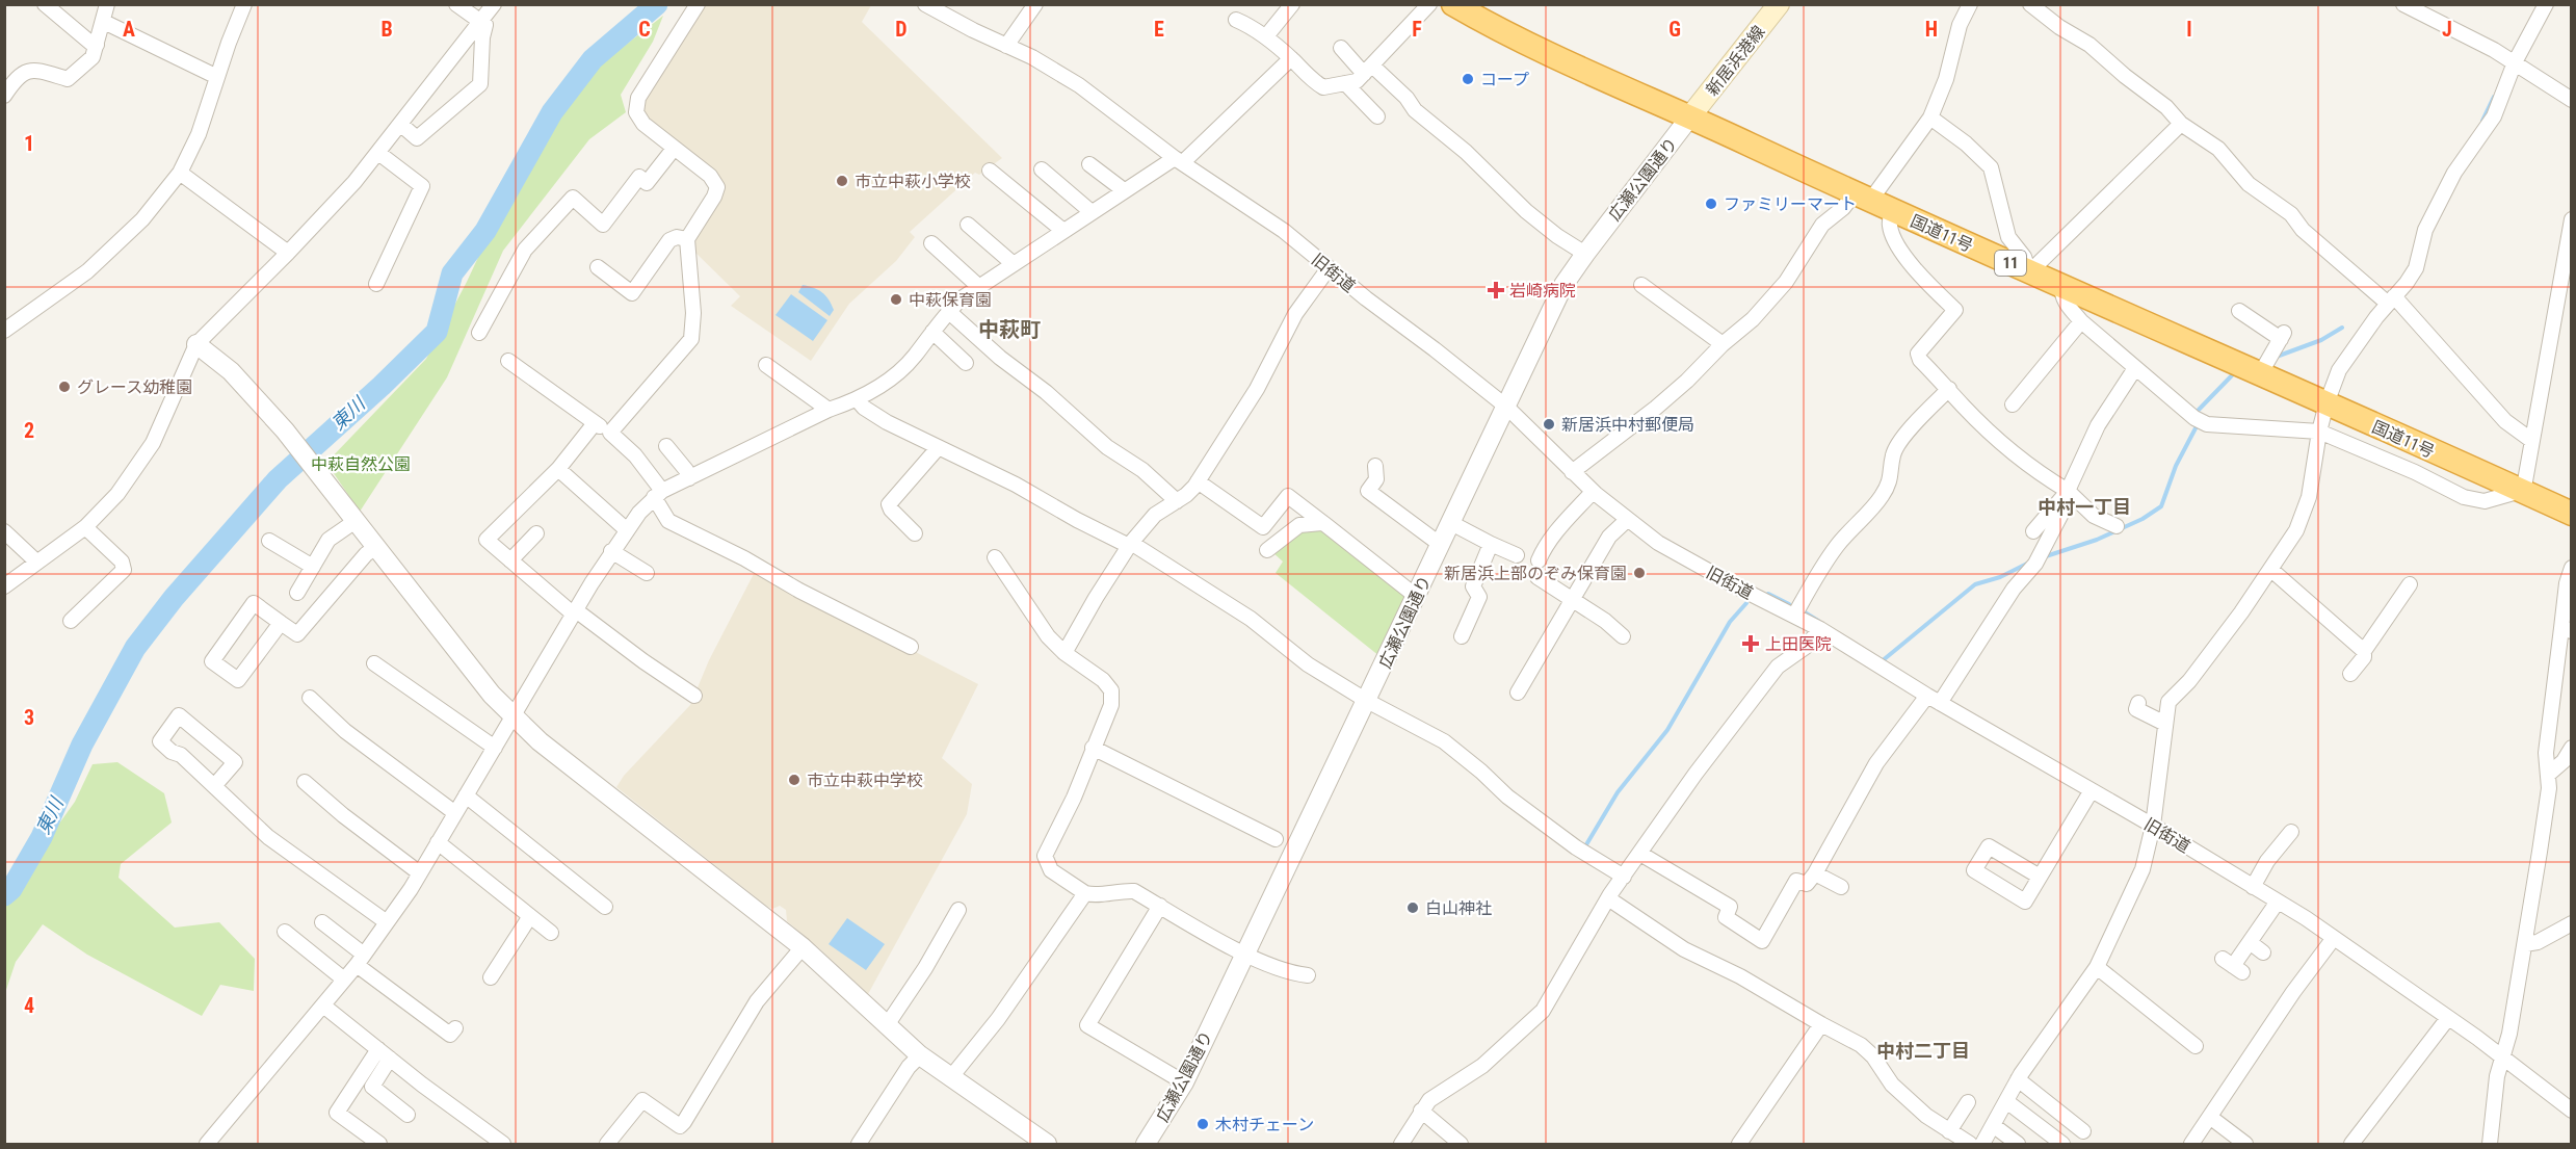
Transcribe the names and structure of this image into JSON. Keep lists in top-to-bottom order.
{
  "streets": {
    "highway": ["国道11号", "11"],
    "main road": ["新居浜港線"],
    "street": ["広瀬公園通り", "旧街道"]
  },
  "crossings": [
    ["新居浜港線", "広瀬公園通り"],
    ["新居浜港線", "国道11号"],
    ["広瀬公園通り", "国道11号"],
    ["広瀬公園通り", "旧街道"]
  ],
  "districts": ["中萩町", "中村一丁目", "中村二丁目"],
  "water": ["東川"],
  "parks": ["中萩自然公園"],
  "places": {
    "other": [
      "コープ",
      "市立中萩小学校",
      "ファミリーマート",
      "中萩保育園",
      "グレース幼稚園",
      "新居浜中村郵便局",
      "新居浜上部のぞみ保育園",
      "市立中萩中学校",
      "白山神社",
      "木村チェーン"
    ],
    "health": ["岩崎病院", "上田医院"]
  },
  "grid": {
    "columns": [
      "A",
      "B",
      "C",
      "D",
      "E",
      "F",
      "G",
      "H",
      "I",
      "J"
    ],
    "rows": [
      "1",
      "2",
      "3",
      "4"
    ]
  }
}
